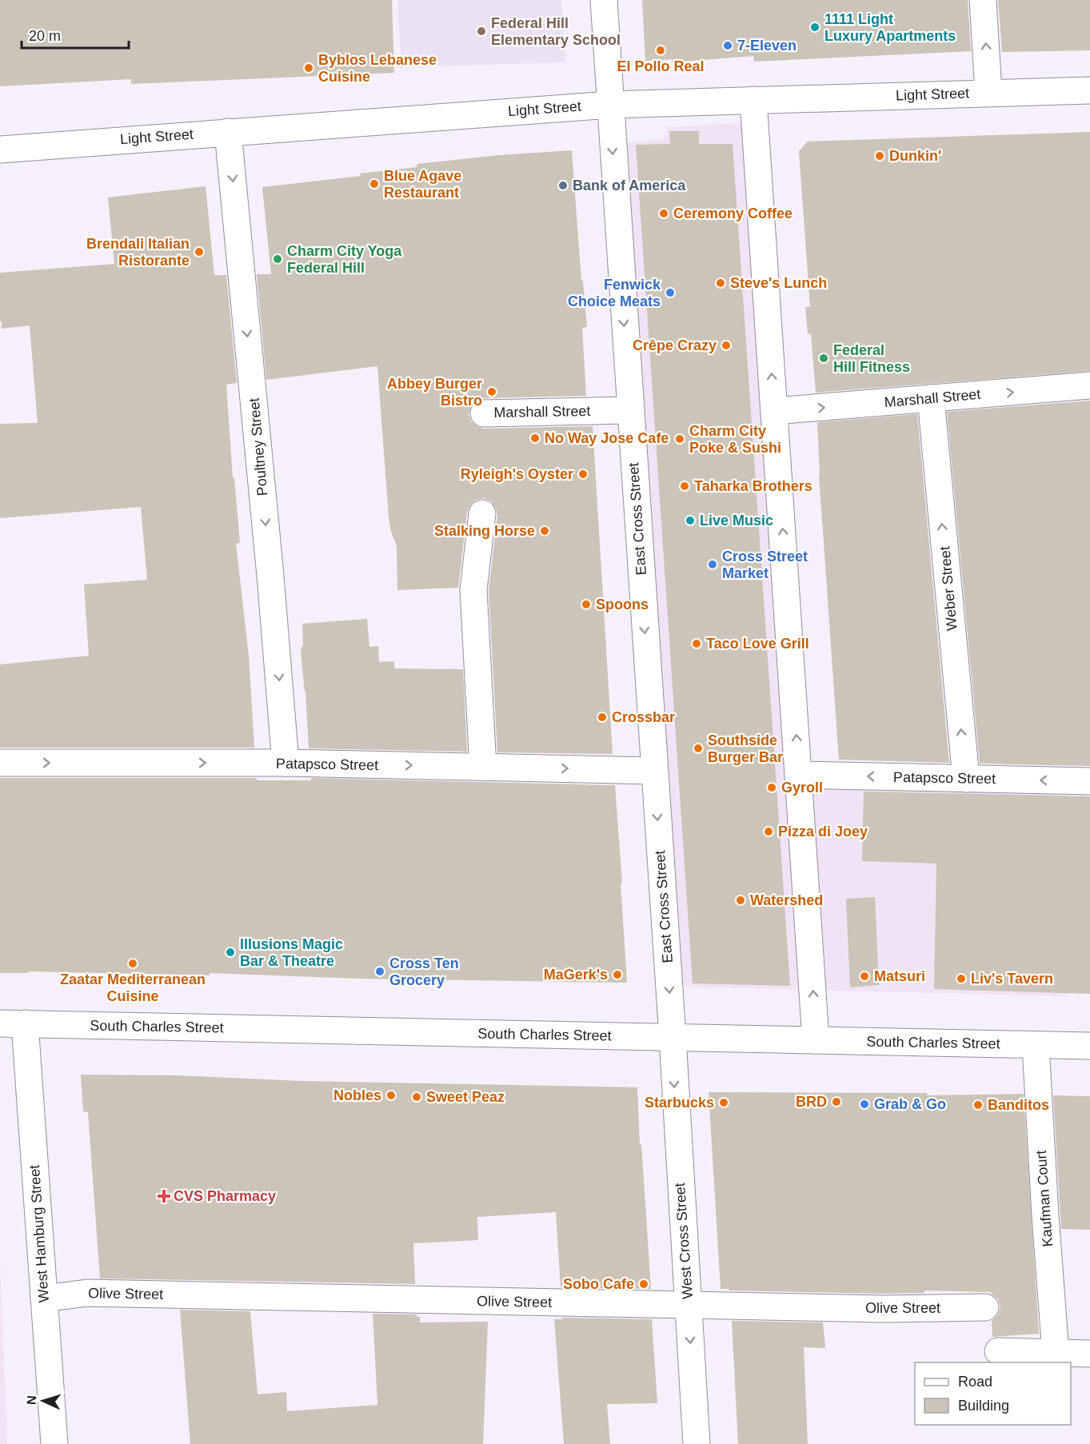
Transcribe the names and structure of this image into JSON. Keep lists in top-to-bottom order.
{
  "streets": {
    "street": [
      "Light Street",
      "Marshall Street",
      "Poultney Street",
      "East Cross Street",
      "Weber Street",
      "Patapsco Street",
      "South Charles Street",
      "Kaufman Court",
      "West Hamburg Street",
      "West Cross Street",
      "Olive Street"
    ]
  },
  "crossings": [
    ["Light Street", "Poultney Street"],
    ["Light Street", "East Cross Street"],
    ["Marshall Street", "East Cross Street"],
    ["Marshall Street", "Weber Street"],
    ["Poultney Street", "Patapsco Street"],
    ["East Cross Street", "Patapsco Street"],
    ["East Cross Street", "South Charles Street"],
    ["East Cross Street", "West Cross Street"],
    ["Weber Street", "Patapsco Street"],
    ["South Charles Street", "Kaufman Court"],
    ["South Charles Street", "West Hamburg Street"],
    ["South Charles Street", "West Cross Street"],
    ["West Hamburg Street", "Olive Street"],
    ["West Cross Street", "Olive Street"]
  ],
  "one_way": ["Marshall Street", "West Cross Street"],
  "places": {
    "other": [
      "1111 Light Luxury Apartments",
      "Federal Hill Elementary School",
      "7-Eleven",
      "El Pollo Real",
      "Byblos Lebanese Cuisine",
      "Dunkin'",
      "Blue Agave Restaurant",
      "Bank of America",
      "Ceremony Coffee",
      "Brendali Italian Ristorante",
      "Charm City Yoga Federal Hill",
      "Steve's Lunch",
      "Fenwick Choice Meats",
      "Crêpe Crazy",
      "Federal Hill Fitness",
      "Abbey Burger Bistro",
      "No Way Jose Cafe",
      "Charm City Poke & Sushi",
      "Ryleigh's Oyster",
      "Taharka Brothers",
      "Live Music",
      "Stalking Horse",
      "Cross Street Market",
      "Spoons",
      "Taco Love Grill",
      "Crossbar",
      "Southside Burger Bar",
      "Gyroll",
      "Pizza di Joey",
      "Watershed",
      "Illusions Magic Bar & Theatre",
      "Zaatar Mediterranean Cuisine",
      "Cross Ten Grocery",
      "MaGerk's",
      "Matsuri",
      "Liv's Tavern",
      "Nobles",
      "Sweet Peaz",
      "BRD",
      "Starbucks",
      "Grab & Go",
      "Banditos",
      "Sobo Cafe"
    ],
    "health": ["CVS Pharmacy"]
  },
  "legend": ["Road", "Building"],
  "scale_bar": "20 m",
  "north": "left"
}
